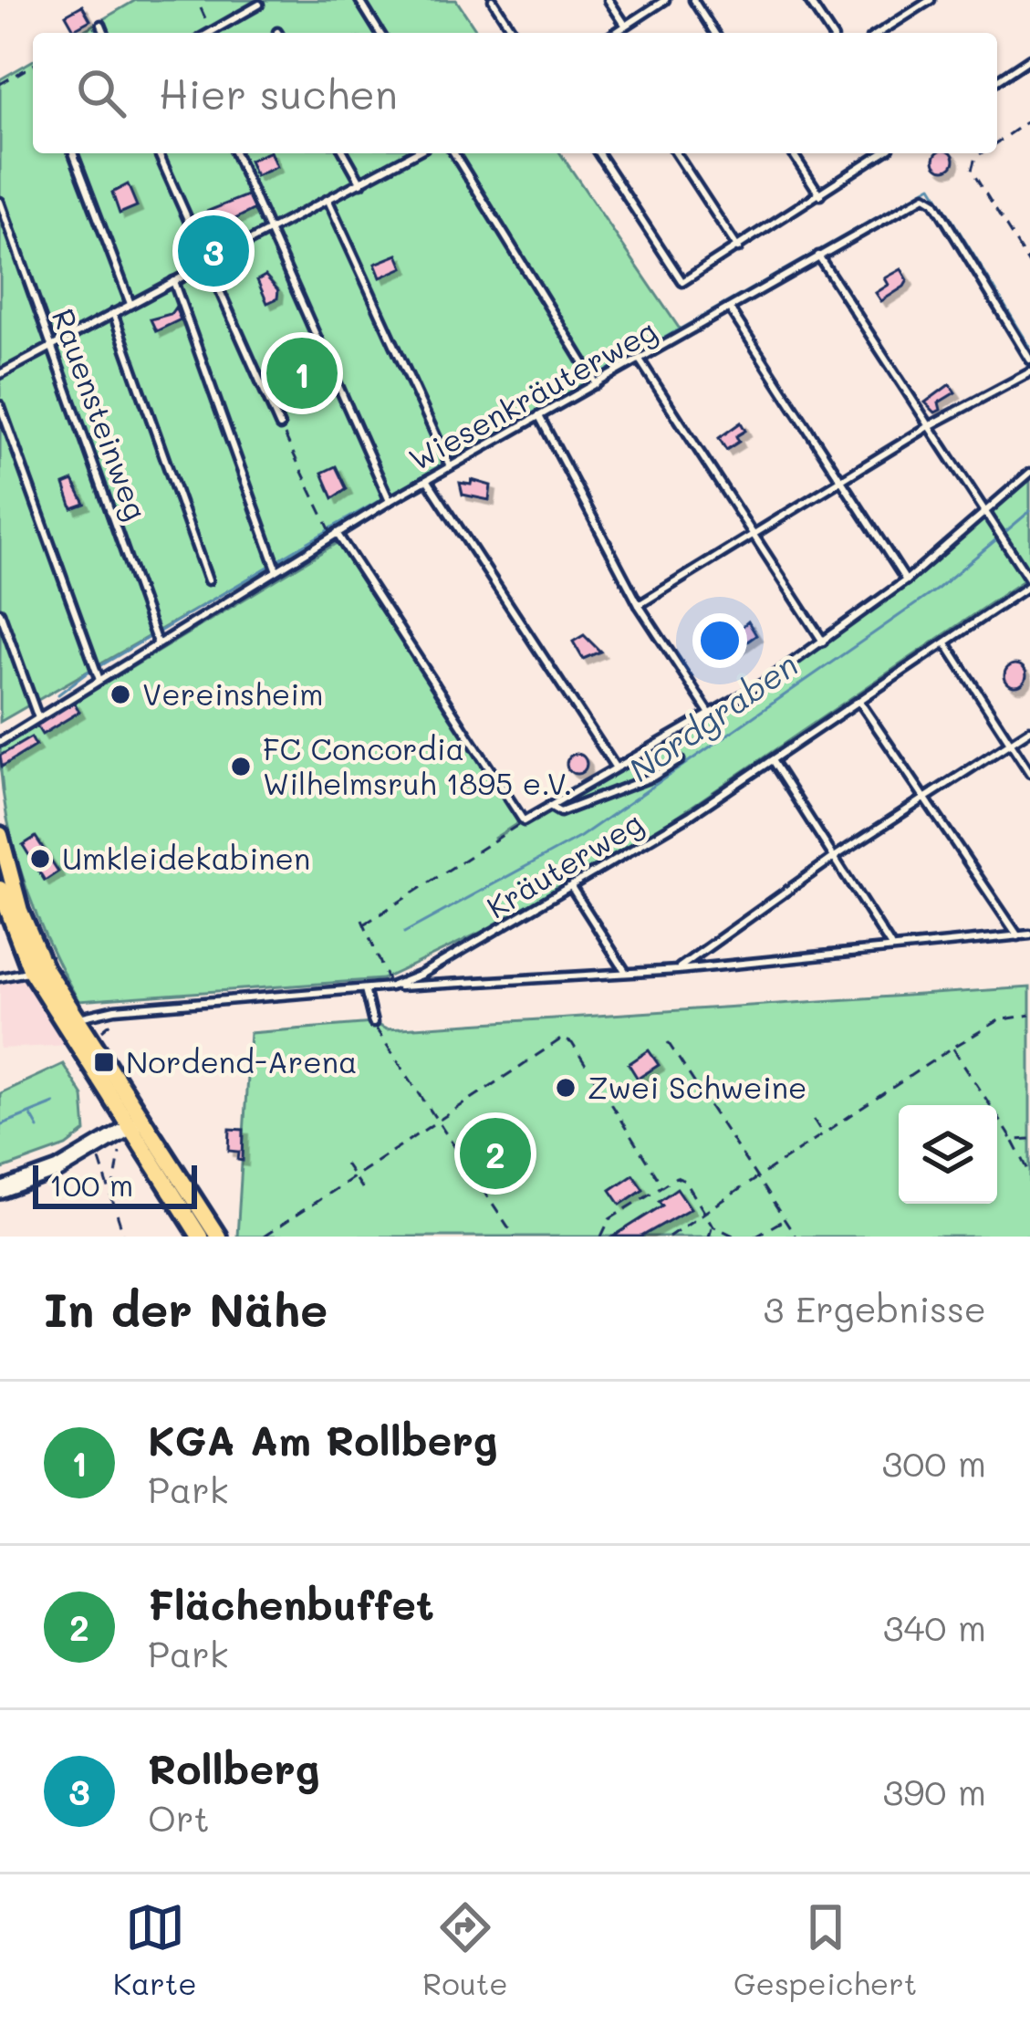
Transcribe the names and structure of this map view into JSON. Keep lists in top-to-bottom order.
{
  "streets": {
    "lane": ["Wiesenkräuterweg", "Rauensteinweg", "Kräuterweg"]
  },
  "crossings": [
    ["Wiesenkräuterweg", "Rauensteinweg"]
  ],
  "water": ["Nordgraben"],
  "places": {
    "other": [
      "Vereinsheim",
      "FC Concordia Wilhelmsruh 1895 e.V.",
      "Umkleidekabinen",
      "Zwei Schweine"
    ],
    "transit": ["Nordend-Arena"]
  },
  "scale_bar": "100 m",
  "page": {
    "search": "Hier suchen",
    "pins": ["3", "1", "2"],
    "scale": "100 m",
    "heading": ["In der Nähe", "3 Ergebnisse"],
    "list": [
      {
        "mark": "1",
        "name": "KGA Am Rollberg",
        "note": "Park",
        "value": "300 m"
      },
      {
        "mark": "2",
        "name": "Flächenbuffet",
        "note": "Park",
        "value": "340 m"
      },
      {
        "mark": "3",
        "name": "Rollberg",
        "note": "Ort",
        "value": "390 m"
      }
    ],
    "nav": ["Karte", "Route", "Gespeichert"]
  }
}
